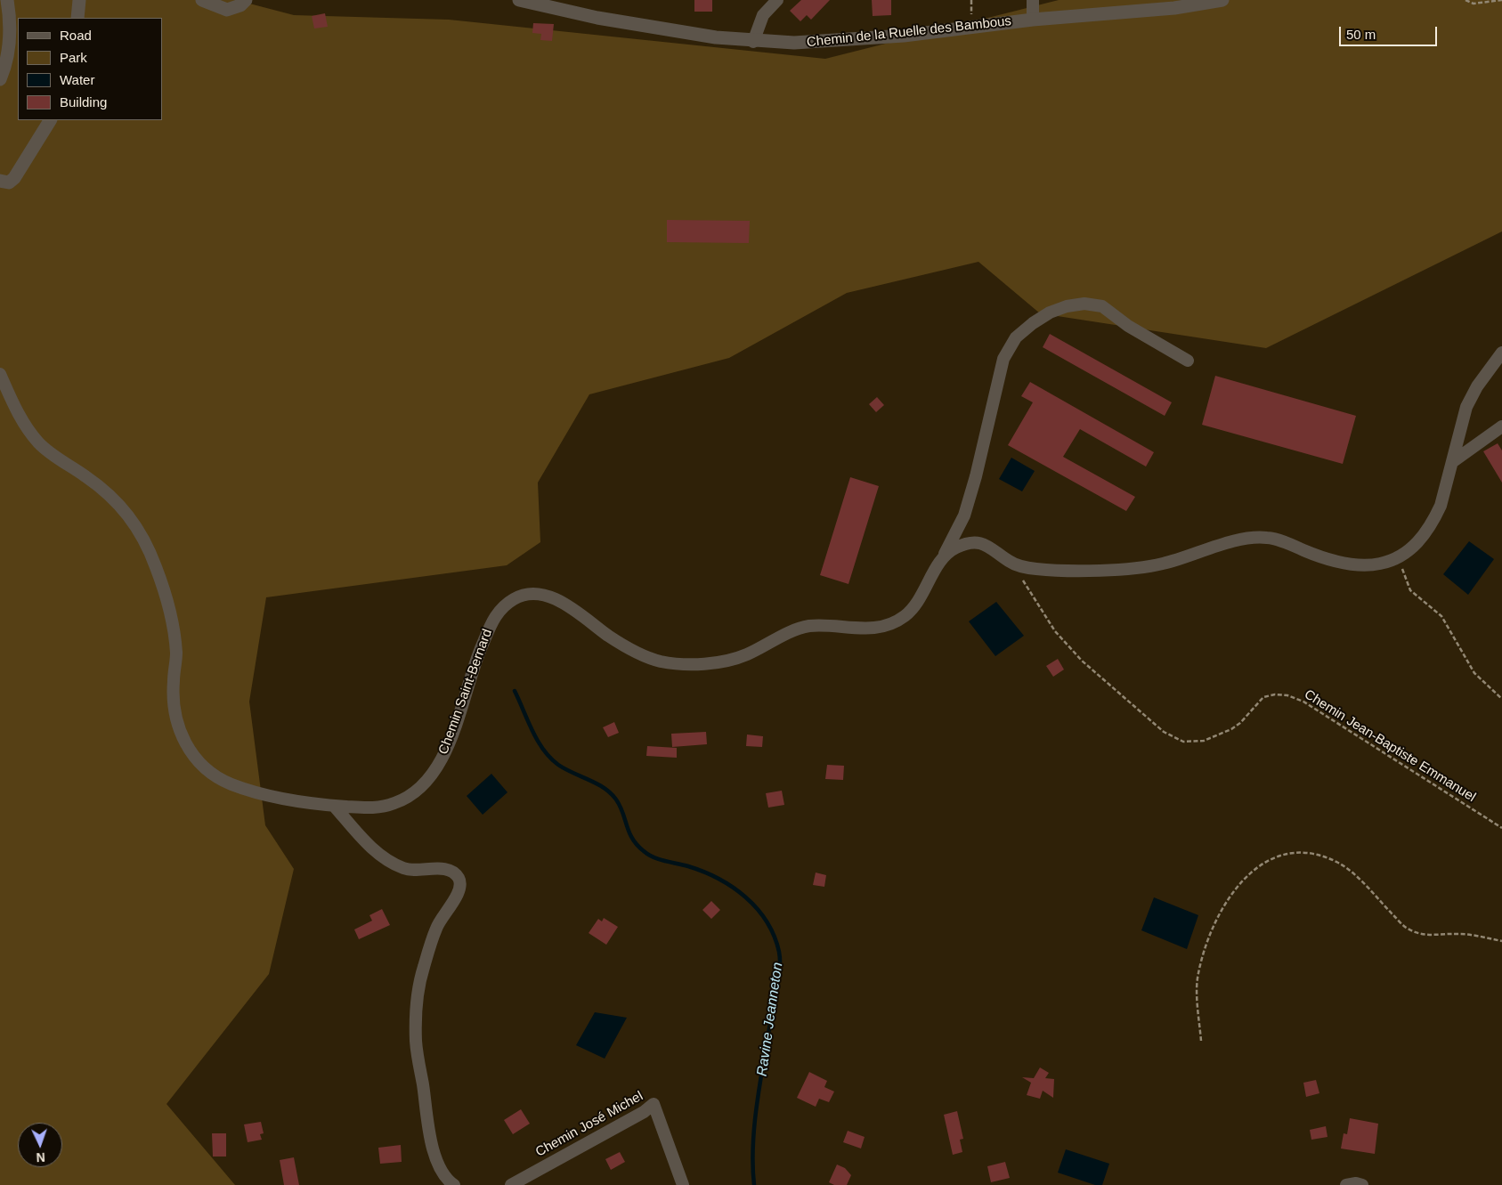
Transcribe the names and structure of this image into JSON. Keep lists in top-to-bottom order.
{
  "streets": {
    "street": ["Chemin de la Ruelle des Bambous", "Chemin Saint-Bernard", "Chemin José Michel"],
    "path": ["Chemin Jean-Baptiste Emmanuel"]
  },
  "water": ["Ravine Jeanneton"],
  "legend": [
    "Road",
    "Park",
    "Water",
    "Building"
  ],
  "scale_bar": "50 m",
  "north": "bottom"
}
